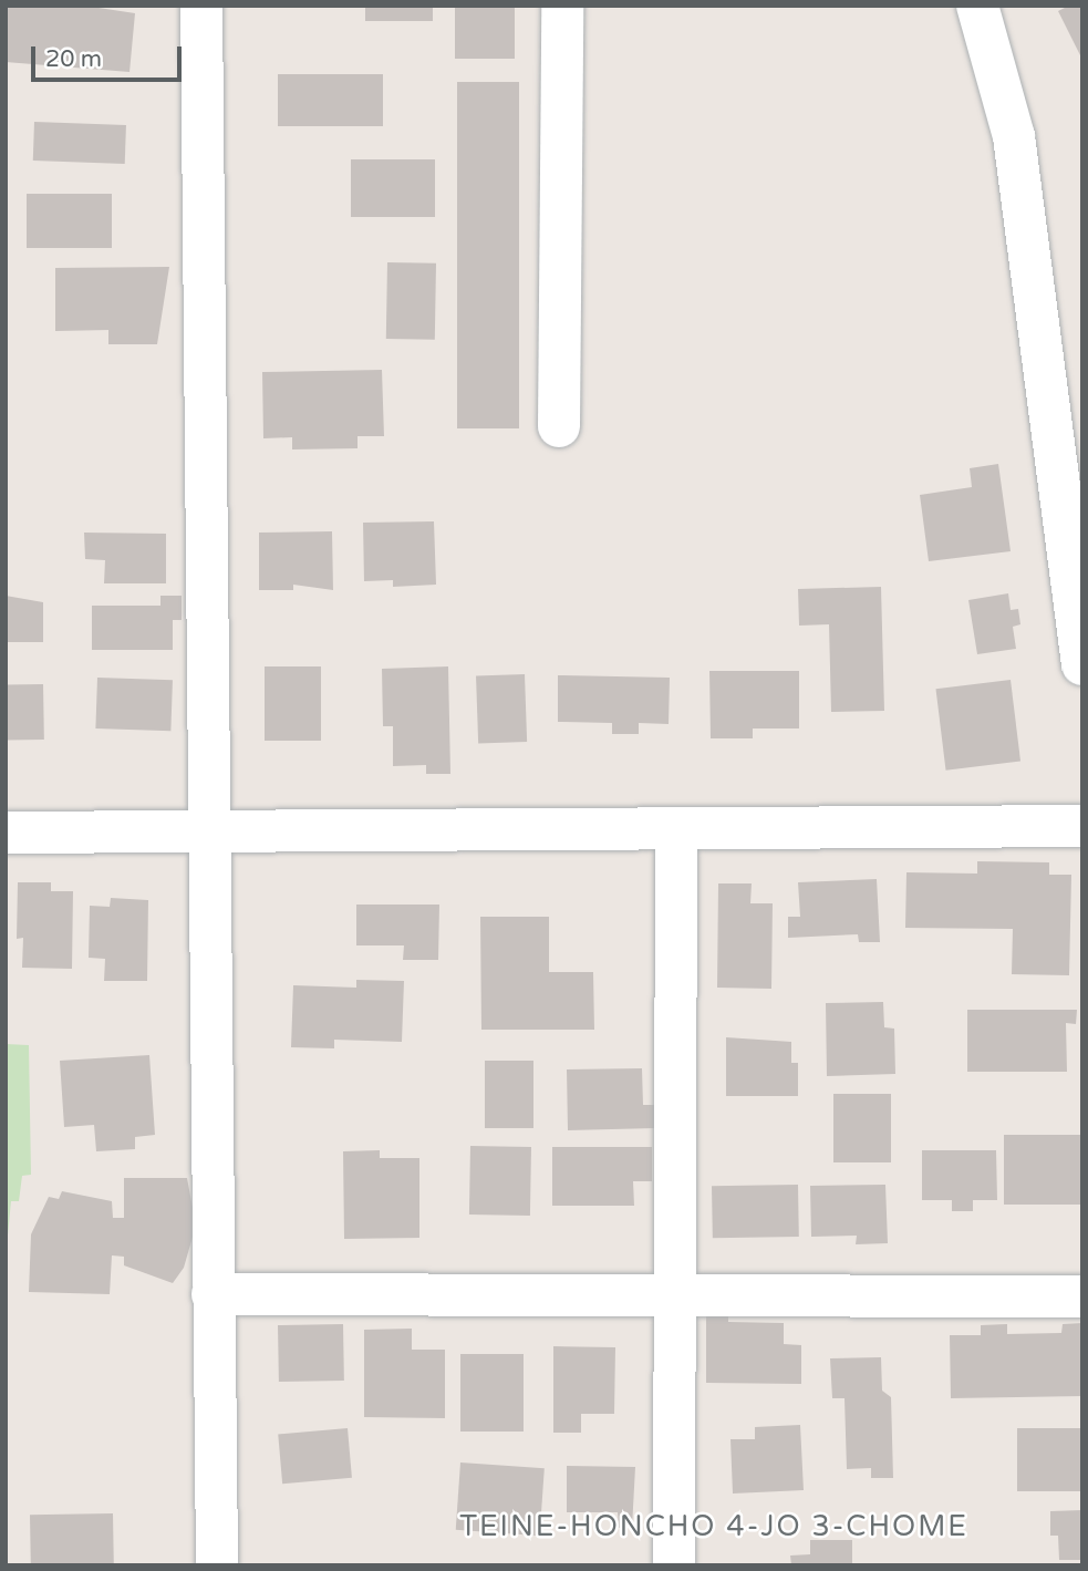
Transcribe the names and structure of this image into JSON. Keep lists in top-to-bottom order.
{
  "districts": ["TEINE-HONCHO 4-JO 3-CHOME"],
  "scale_bar": "20 m"
}
